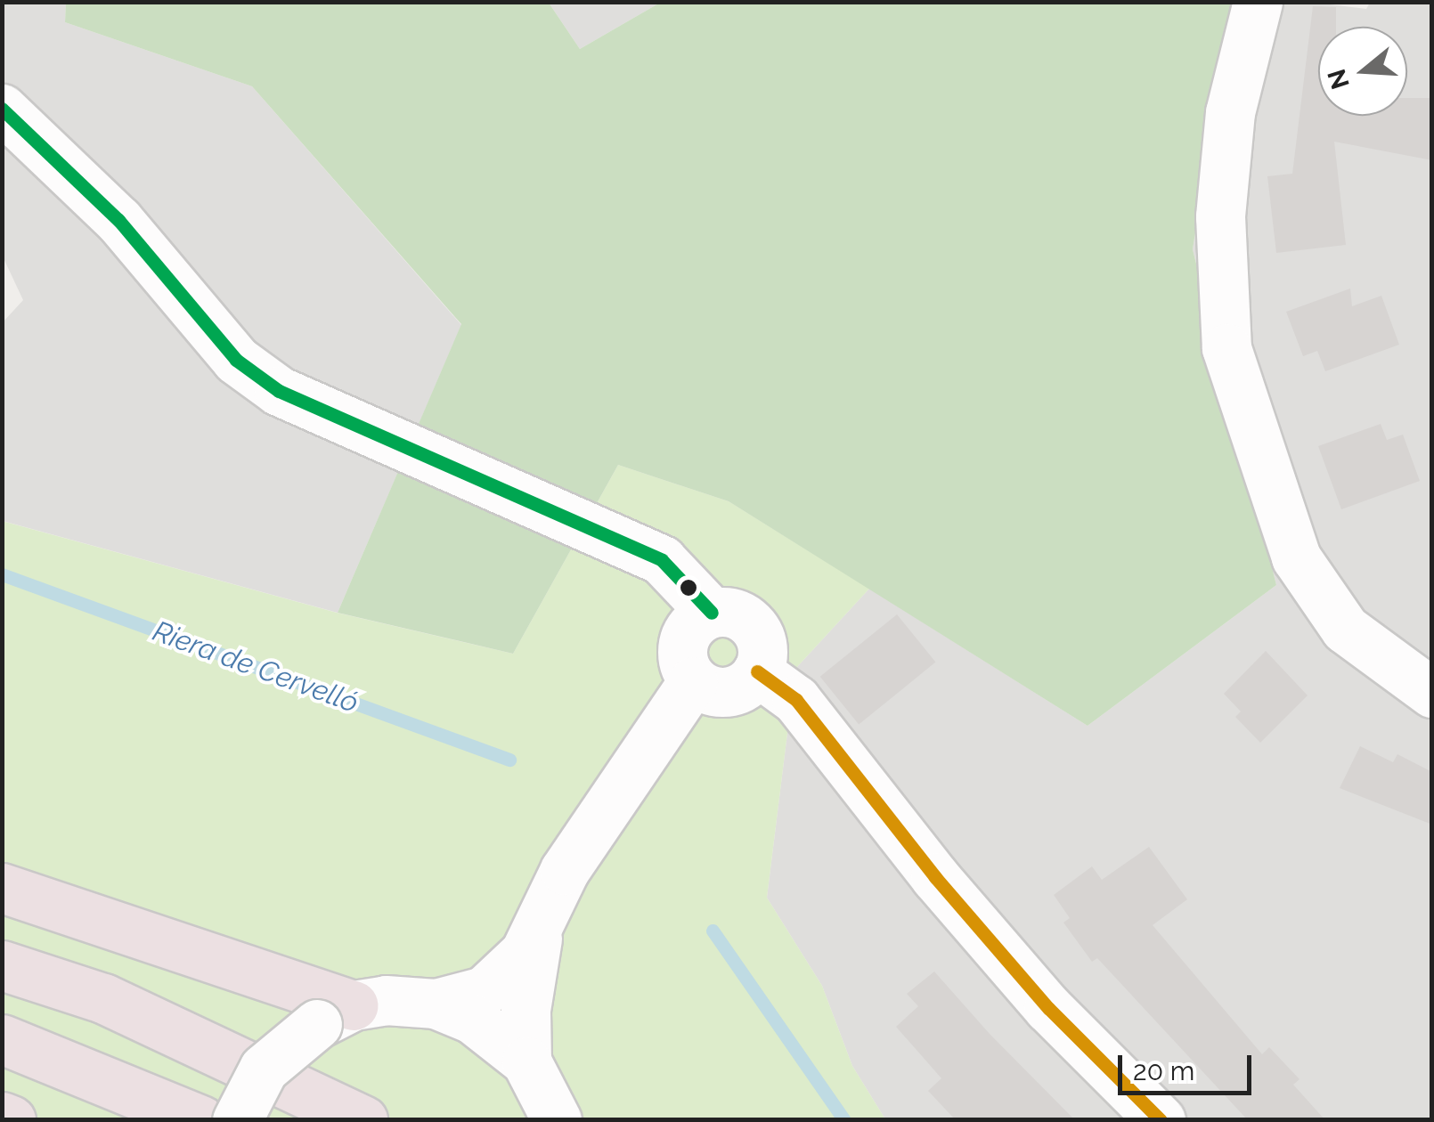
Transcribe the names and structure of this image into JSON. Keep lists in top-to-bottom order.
{
  "water": ["Riera de Cervelló"],
  "scale_bar": "20 m",
  "north": "left"
}
